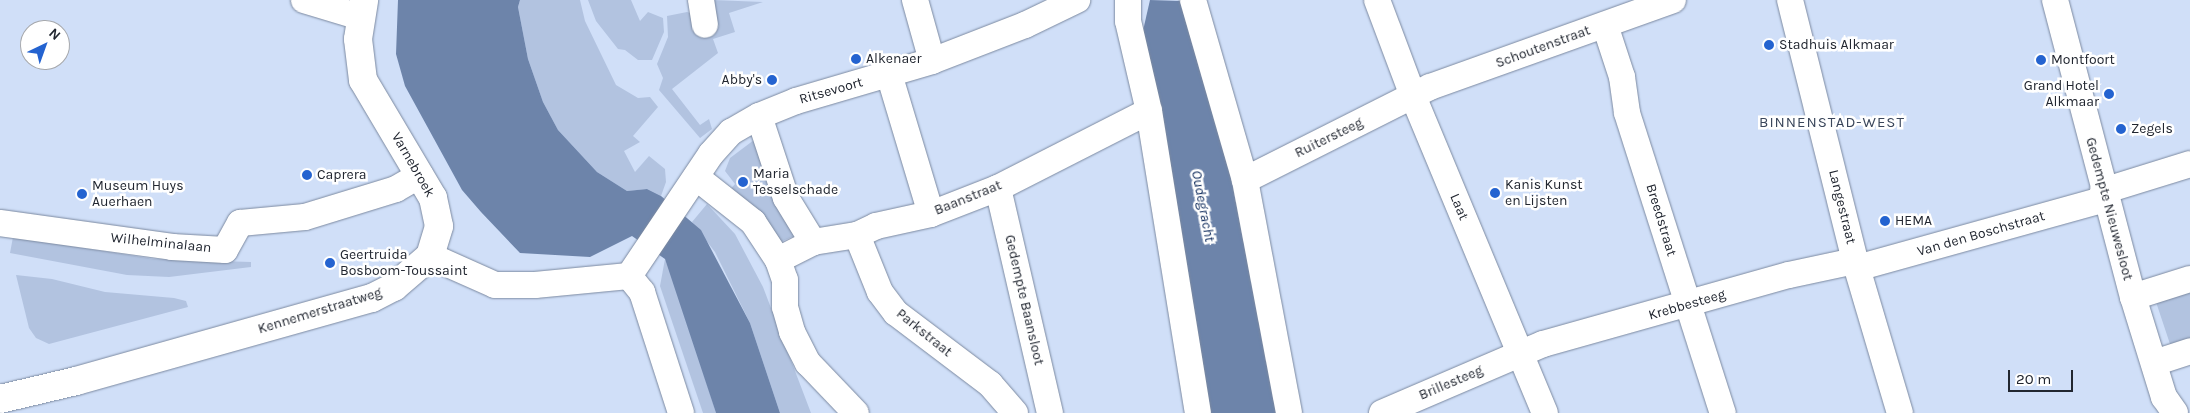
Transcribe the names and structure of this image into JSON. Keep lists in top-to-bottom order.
{
  "streets": {
    "main road": ["Varnebroek", "Kennemerstraatweg"],
    "street": [
      "Schoutenstraat",
      "Ritsevoort",
      "Ruitersteeg",
      "Baanstraat",
      "Laat",
      "Langestraat",
      "Gedempte Nieuwesloot",
      "Breedstraat",
      "Van den Boschstraat",
      "Wilhelminalaan",
      "Gedempte Baansloot",
      "Krebbesteeg",
      "Parkstraat",
      "Brillesteeg"
    ]
  },
  "crossings": [
    ["Schoutenstraat", "Ruitersteeg"],
    ["Schoutenstraat", "Laat"],
    ["Schoutenstraat", "Breedstraat"],
    ["Ruitersteeg", "Laat"],
    ["Varnebroek", "Wilhelminalaan"],
    ["Varnebroek", "Kennemerstraatweg"],
    ["Baanstraat", "Gedempte Baansloot"],
    ["Baanstraat", "Parkstraat"],
    ["Laat", "Krebbesteeg"],
    ["Laat", "Brillesteeg"],
    ["Langestraat", "Van den Boschstraat"],
    ["Langestraat", "Krebbesteeg"],
    ["Gedempte Nieuwesloot", "Van den Boschstraat"],
    ["Breedstraat", "Krebbesteeg"],
    ["Van den Boschstraat", "Krebbesteeg"],
    ["Krebbesteeg", "Brillesteeg"]
  ],
  "districts": ["BINNENSTAD-WEST"],
  "water": ["Oudegracht"],
  "places": [
    "Stadhuis Alkmaar",
    "Alkenaer",
    "Montfoort",
    "Abby's",
    "Grand Hotel Alkmaar",
    "Zegels",
    "Caprera",
    "Maria Tesselschade",
    "Kanis Kunst en Lijsten",
    "Museum Huys Auerhaen",
    "HEMA",
    "Geertruida Bosboom-Toussaint"
  ],
  "scale_bar": "20 m",
  "north": "top right"
}
